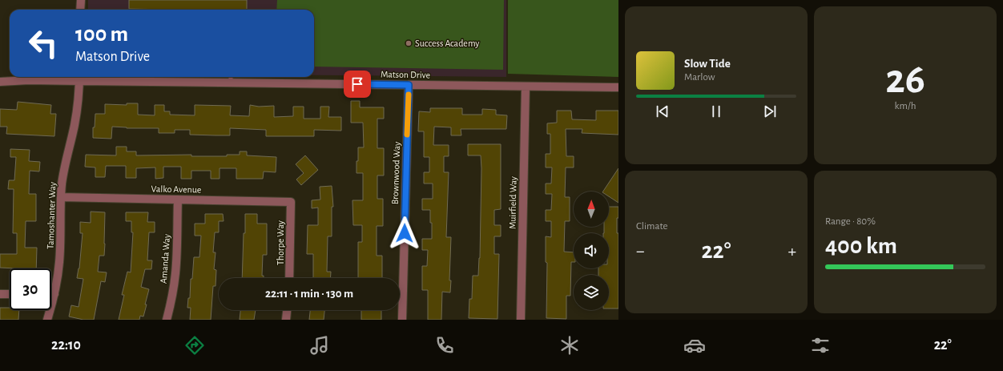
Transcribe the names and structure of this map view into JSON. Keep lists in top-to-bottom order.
{
  "streets": {
    "street": [
      "Matson Drive",
      "Brownwood Way",
      "Valko Avenue",
      "Muirfield Way",
      "Tamoshanter Way",
      "Thorpe Way",
      "Amanda Way"
    ]
  },
  "crossings": [
    ["Matson Drive", "Brownwood Way"],
    ["Matson Drive", "Muirfield Way"],
    ["Matson Drive", "Tamoshanter Way"],
    ["Valko Avenue", "Tamoshanter Way"],
    ["Valko Avenue", "Thorpe Way"],
    ["Valko Avenue", "Amanda Way"]
  ],
  "places": ["Success Academy"],
  "north": "top",
  "page": {
    "tile": [
      ["26", "km/h"],
      "Climate",
      ["Range · 80%", "400 km"]
    ],
    "turn": ["100 m", "Matson Drive"],
    "song": ["Slow Tide", "Marlow"],
    "heat": ["−", "22°", "+"],
    "limit": "30",
    "trip": "22:11 · 1 min · 130 m",
    "tabs": ["22:10", "22°"]
  }
}
